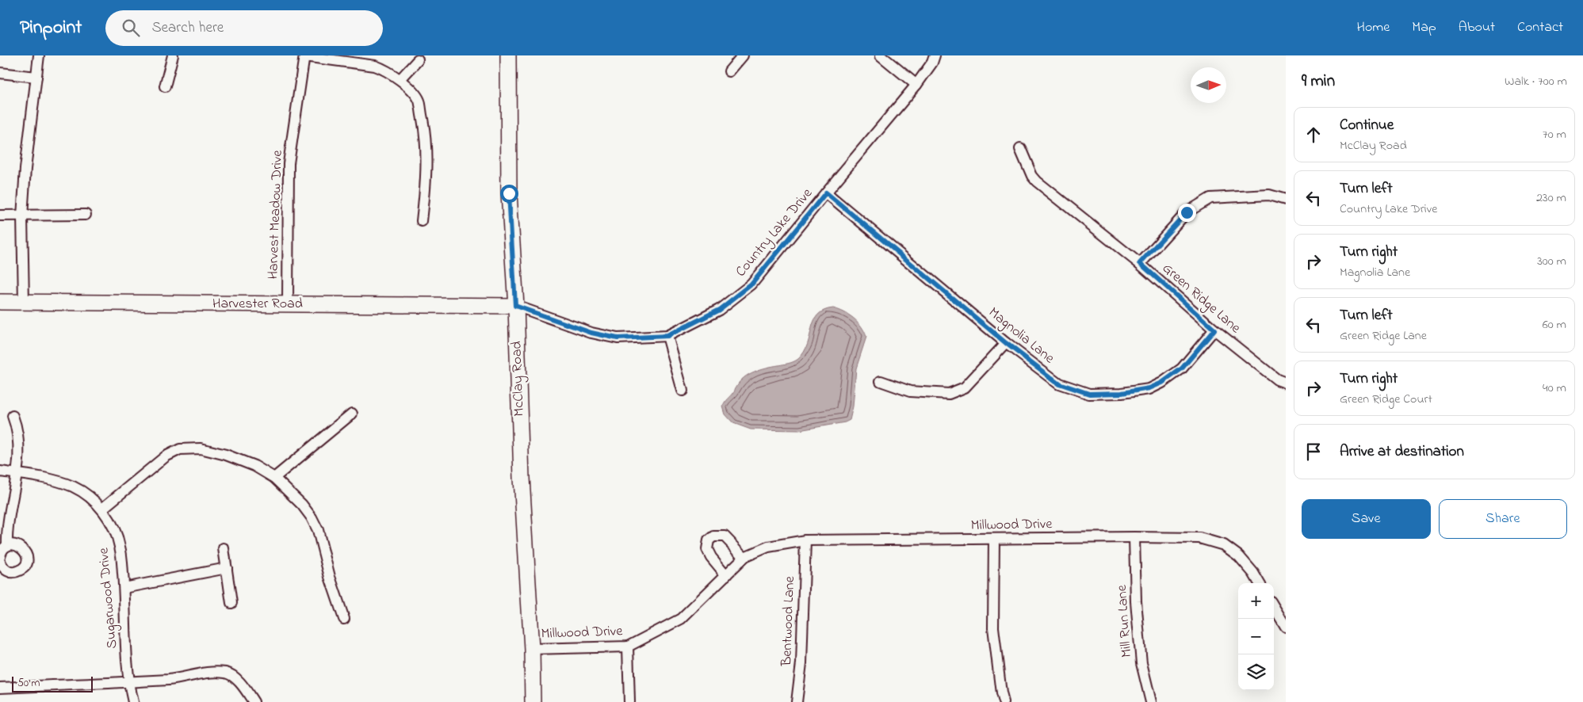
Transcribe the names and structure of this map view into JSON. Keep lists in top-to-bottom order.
{
  "streets": {
    "main road": ["Harvester Road", "McClay Road"],
    "street": [
      "Harvest Meadow Drive",
      "Country Lake Drive",
      "Green Ridge Lane",
      "Magnolia Lane",
      "Millwood Drive",
      "Sugarwood Drive",
      "Bentwood Lane",
      "Mill Run Lane"
    ]
  },
  "crossings": [
    ["Harvest Meadow Drive", "Harvester Road"],
    ["Country Lake Drive", "Harvester Road"],
    ["Country Lake Drive", "Magnolia Lane"],
    ["Country Lake Drive", "McClay Road"],
    ["Green Ridge Lane", "Magnolia Lane"],
    ["Harvester Road", "McClay Road"],
    ["McClay Road", "Millwood Drive"],
    ["Millwood Drive", "Bentwood Lane"],
    ["Millwood Drive", "Mill Run Lane"]
  ],
  "scale_bar": "50 m",
  "north": "right",
  "page": {
    "header": "Pinpoint",
    "search": "Search here",
    "nav": [
      "Home",
      "Map",
      "About",
      "Contact"
    ],
    "heading": ["9 min", "Walk · 700 m"],
    "list": [
      ["Continue", "McClay Road", "70 m"],
      ["Turn left", "Country Lake Drive", "230 m"],
      ["Turn right", "Magnolia Lane", "300 m"],
      ["Turn left", "Green Ridge Lane", "60 m"],
      ["Turn right", "Green Ridge Court", "40 m"],
      "Arrive at destination"
    ],
    "buttons": ["Save", "Share"],
    "map_buttons": ["+", "−"],
    "scale": "50 m"
  }
}
